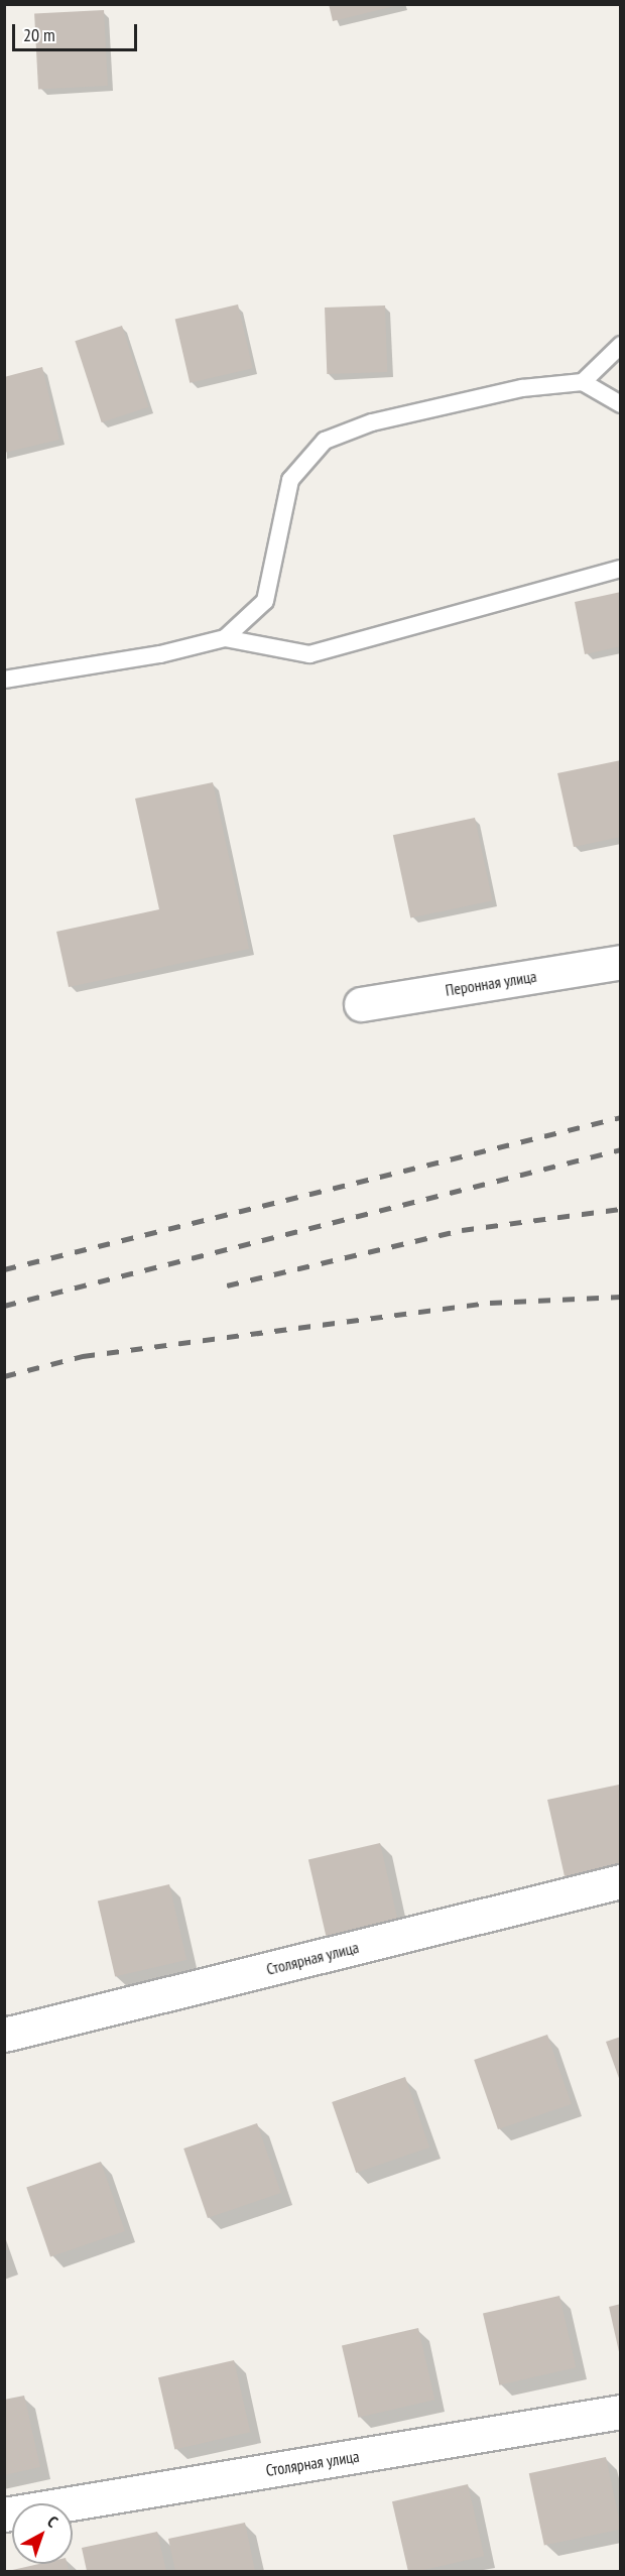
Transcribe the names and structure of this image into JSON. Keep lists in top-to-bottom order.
{
  "streets": {
    "street": ["Перонная улица", "Столярная улица"]
  },
  "scale_bar": "20 m",
  "north": "top right"
}
